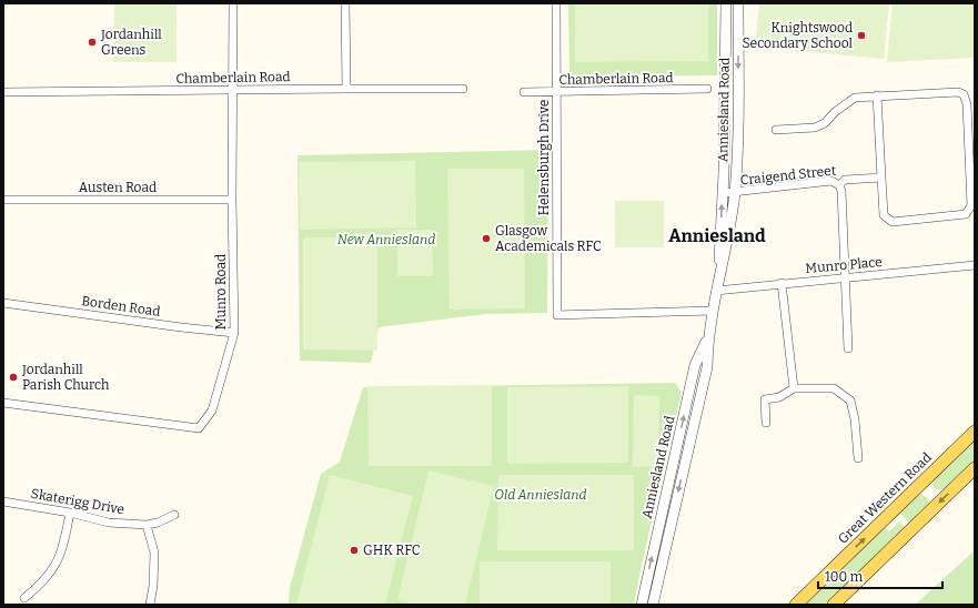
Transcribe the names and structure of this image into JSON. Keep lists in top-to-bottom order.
{
  "streets": {
    "main road": ["Great Western Road"],
    "street": [
      "Chamberlain Road",
      "Anniesland Road",
      "Helensburgh Drive",
      "Craigend Street",
      "Austen Road",
      "Munro Place",
      "Munro Road",
      "Borden Road",
      "Skaterigg Drive"
    ]
  },
  "crossings": [
    ["Chamberlain Road", "Helensburgh Drive"],
    ["Chamberlain Road", "Munro Road"],
    ["Anniesland Road", "Helensburgh Drive"],
    ["Anniesland Road", "Craigend Street"],
    ["Anniesland Road", "Munro Place"],
    ["Austen Road", "Munro Road"],
    ["Munro Road", "Borden Road"]
  ],
  "districts": ["Anniesland"],
  "parks": ["New Anniesland", "Old Anniesland"],
  "places": [
    "Knightswood Secondary School",
    "Jordanhill Greens",
    "Glasgow Academicals RFC",
    "Jordanhill Parish Church",
    "GHK RFC"
  ],
  "scale_bar": "100 m"
}
